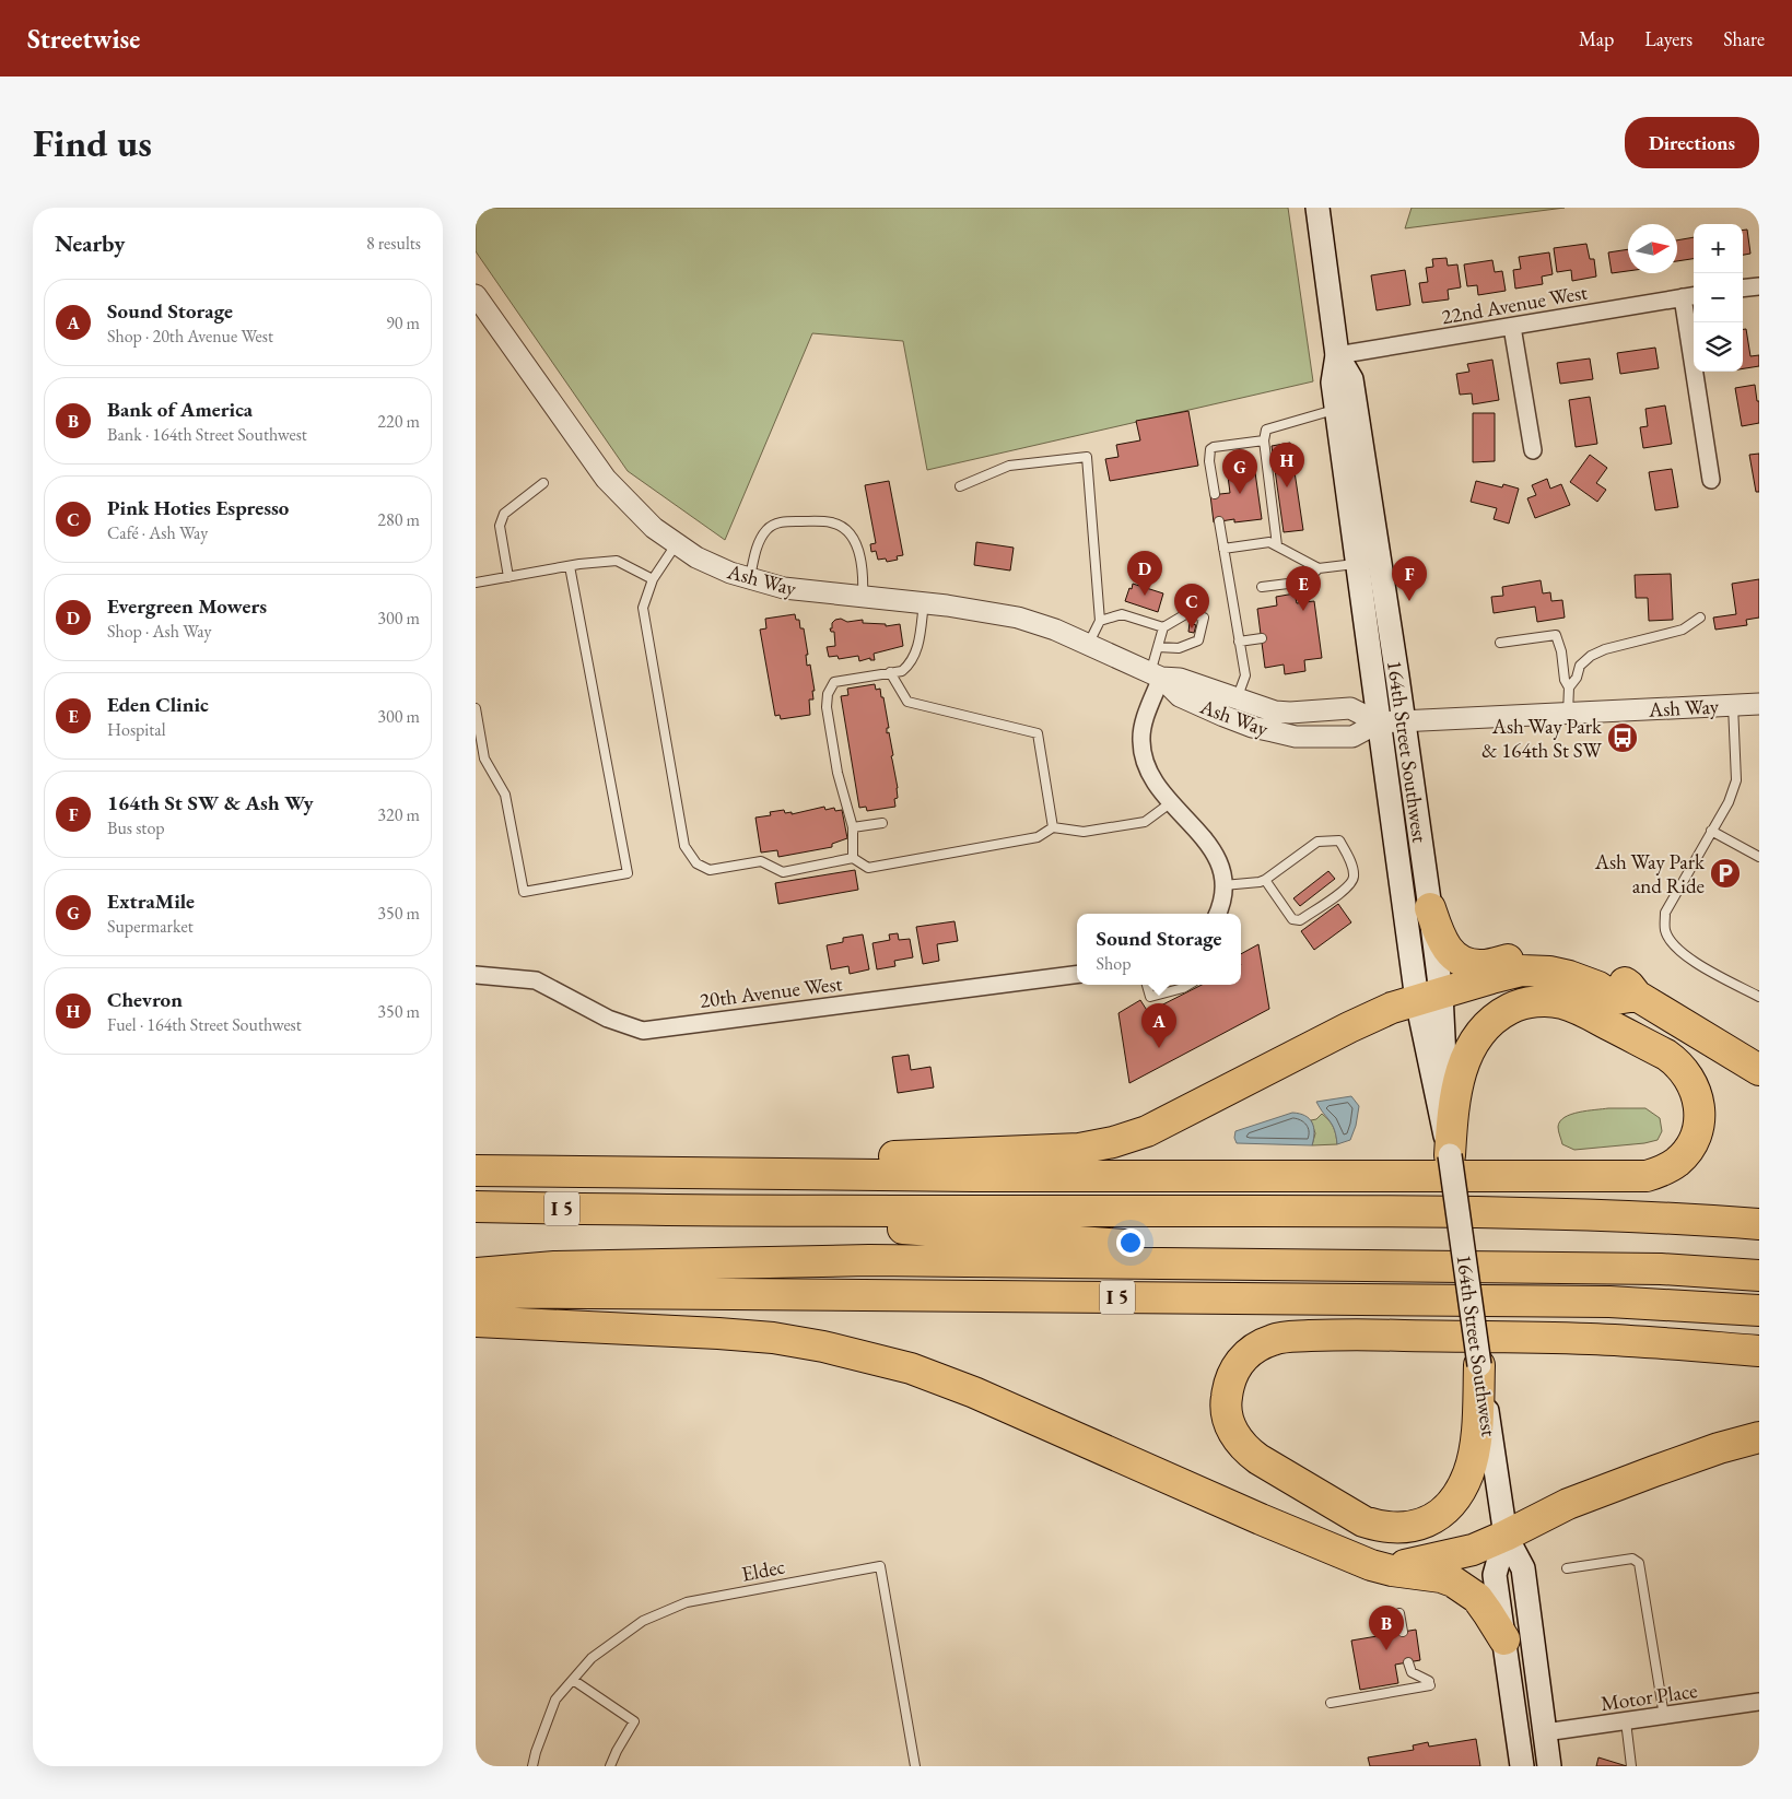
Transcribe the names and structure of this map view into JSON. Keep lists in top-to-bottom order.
{
  "streets": {
    "highway": ["I 5"],
    "main road": ["164th Street Southwest"],
    "street": [
      "22nd Avenue West",
      "Ash Way",
      "20th Avenue West",
      "Motor Place"
    ],
    "lane": ["Eldec"]
  },
  "crossings": [
    ["22nd Avenue West", "164th Street Southwest"],
    ["Ash Way", "164th Street Southwest"],
    ["164th Street Southwest", "Motor Place"]
  ],
  "places": {
    "bus stop": ["Ash Way Park & 164th St SW"],
    "parking": ["Ash Way Park and Ride"]
  },
  "north": "right",
  "page": {
    "header": "Streetwise",
    "nav": ["Map", "Layers", "Share"],
    "buttons": "Directions",
    "title": "Find us",
    "heading": ["Nearby", "8 results"],
    "map_buttons": ["+", "−"],
    "list": [
      {
        "mark": "A",
        "name": "Sound Storage",
        "note": "Shop · 20th Avenue West",
        "value": "90 m"
      },
      {
        "mark": "B",
        "name": "Bank of America",
        "note": "Bank · 164th Street Southwest",
        "value": "220 m"
      },
      {
        "mark": "C",
        "name": "Pink Hoties Espresso",
        "note": "Café · Ash Way",
        "value": "280 m"
      },
      {
        "mark": "D",
        "name": "Evergreen Mowers",
        "note": "Shop · Ash Way",
        "value": "300 m"
      },
      {
        "mark": "E",
        "name": "Eden Clinic",
        "note": "Hospital",
        "value": "300 m"
      },
      {
        "mark": "F",
        "name": "164th St SW & Ash Wy",
        "note": "Bus stop",
        "value": "320 m"
      },
      {
        "mark": "G",
        "name": "ExtraMile",
        "note": "Supermarket",
        "value": "350 m"
      },
      {
        "mark": "H",
        "name": "Chevron",
        "note": "Fuel · 164th Street Southwest",
        "value": "350 m"
      }
    ],
    "pins": [
      "H",
      "G",
      "D",
      "F",
      "E",
      "C",
      "A",
      "B"
    ],
    "popup": ["Sound Storage", "Shop"]
  }
}
